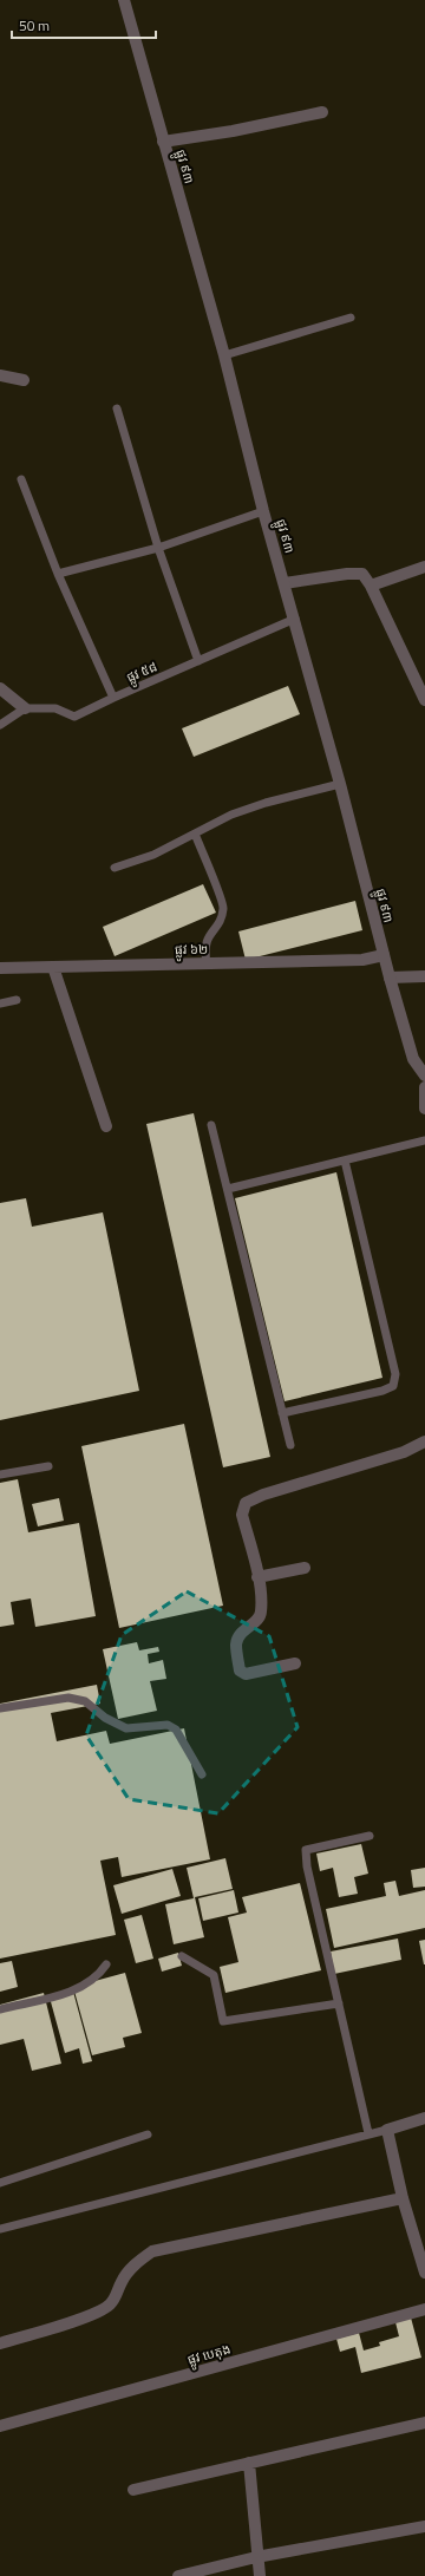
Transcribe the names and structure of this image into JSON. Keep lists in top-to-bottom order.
{
  "streets": {
    "street": ["ផ្លូវ ៩៣", "ផ្លូវ ៦២", "ផ្លូវ បេតុង"],
    "lane": ["ផ្លូវ ៥៨"]
  },
  "crossings": [
    ["ផ្លូវ ៩៣", "ផ្លូវ ៥៨"],
    ["ផ្លូវ ៩៣", "ផ្លូវ ៦២"]
  ],
  "scale_bar": "50 m"
}
